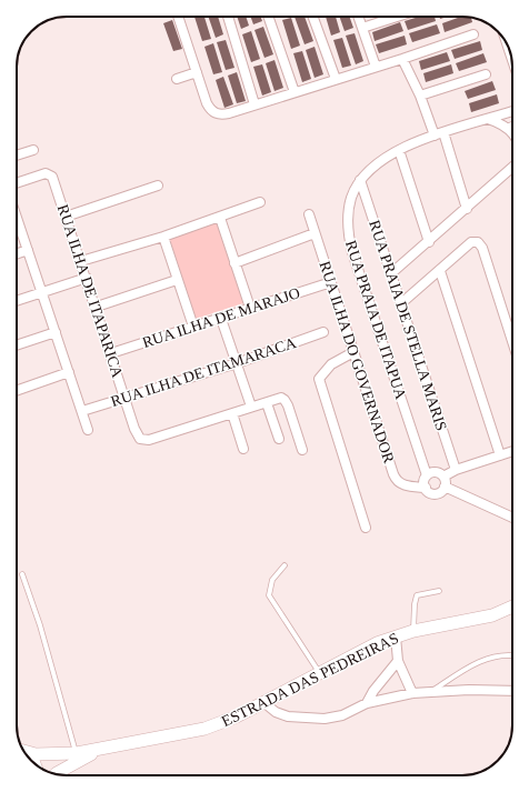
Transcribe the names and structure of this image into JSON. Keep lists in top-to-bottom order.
{
  "streets": {
    "street": [
      "RUA ILHA DE ITAPARICA",
      "RUA ILHA DE MARAJO",
      "RUA PRAIA DE ITAPUA",
      "RUA PRAIA DE STELLA MARIS",
      "RUA ILHA DO GOVERNADOR",
      "RUA ILHA DE ITAMARACA",
      "ESTRADA DAS PEDREIRAS"
    ]
  },
  "crossings": [
    ["RUA ILHA DE ITAPARICA", "RUA ILHA DE MARAJO"],
    ["RUA ILHA DE ITAPARICA", "RUA ILHA DE ITAMARACA"],
    ["RUA ILHA DE MARAJO", "RUA ILHA DO GOVERNADOR"],
    ["RUA PRAIA DE ITAPUA", "RUA PRAIA DE STELLA MARIS"],
    ["RUA PRAIA DE ITAPUA", "RUA ILHA DO GOVERNADOR"]
  ]
}
